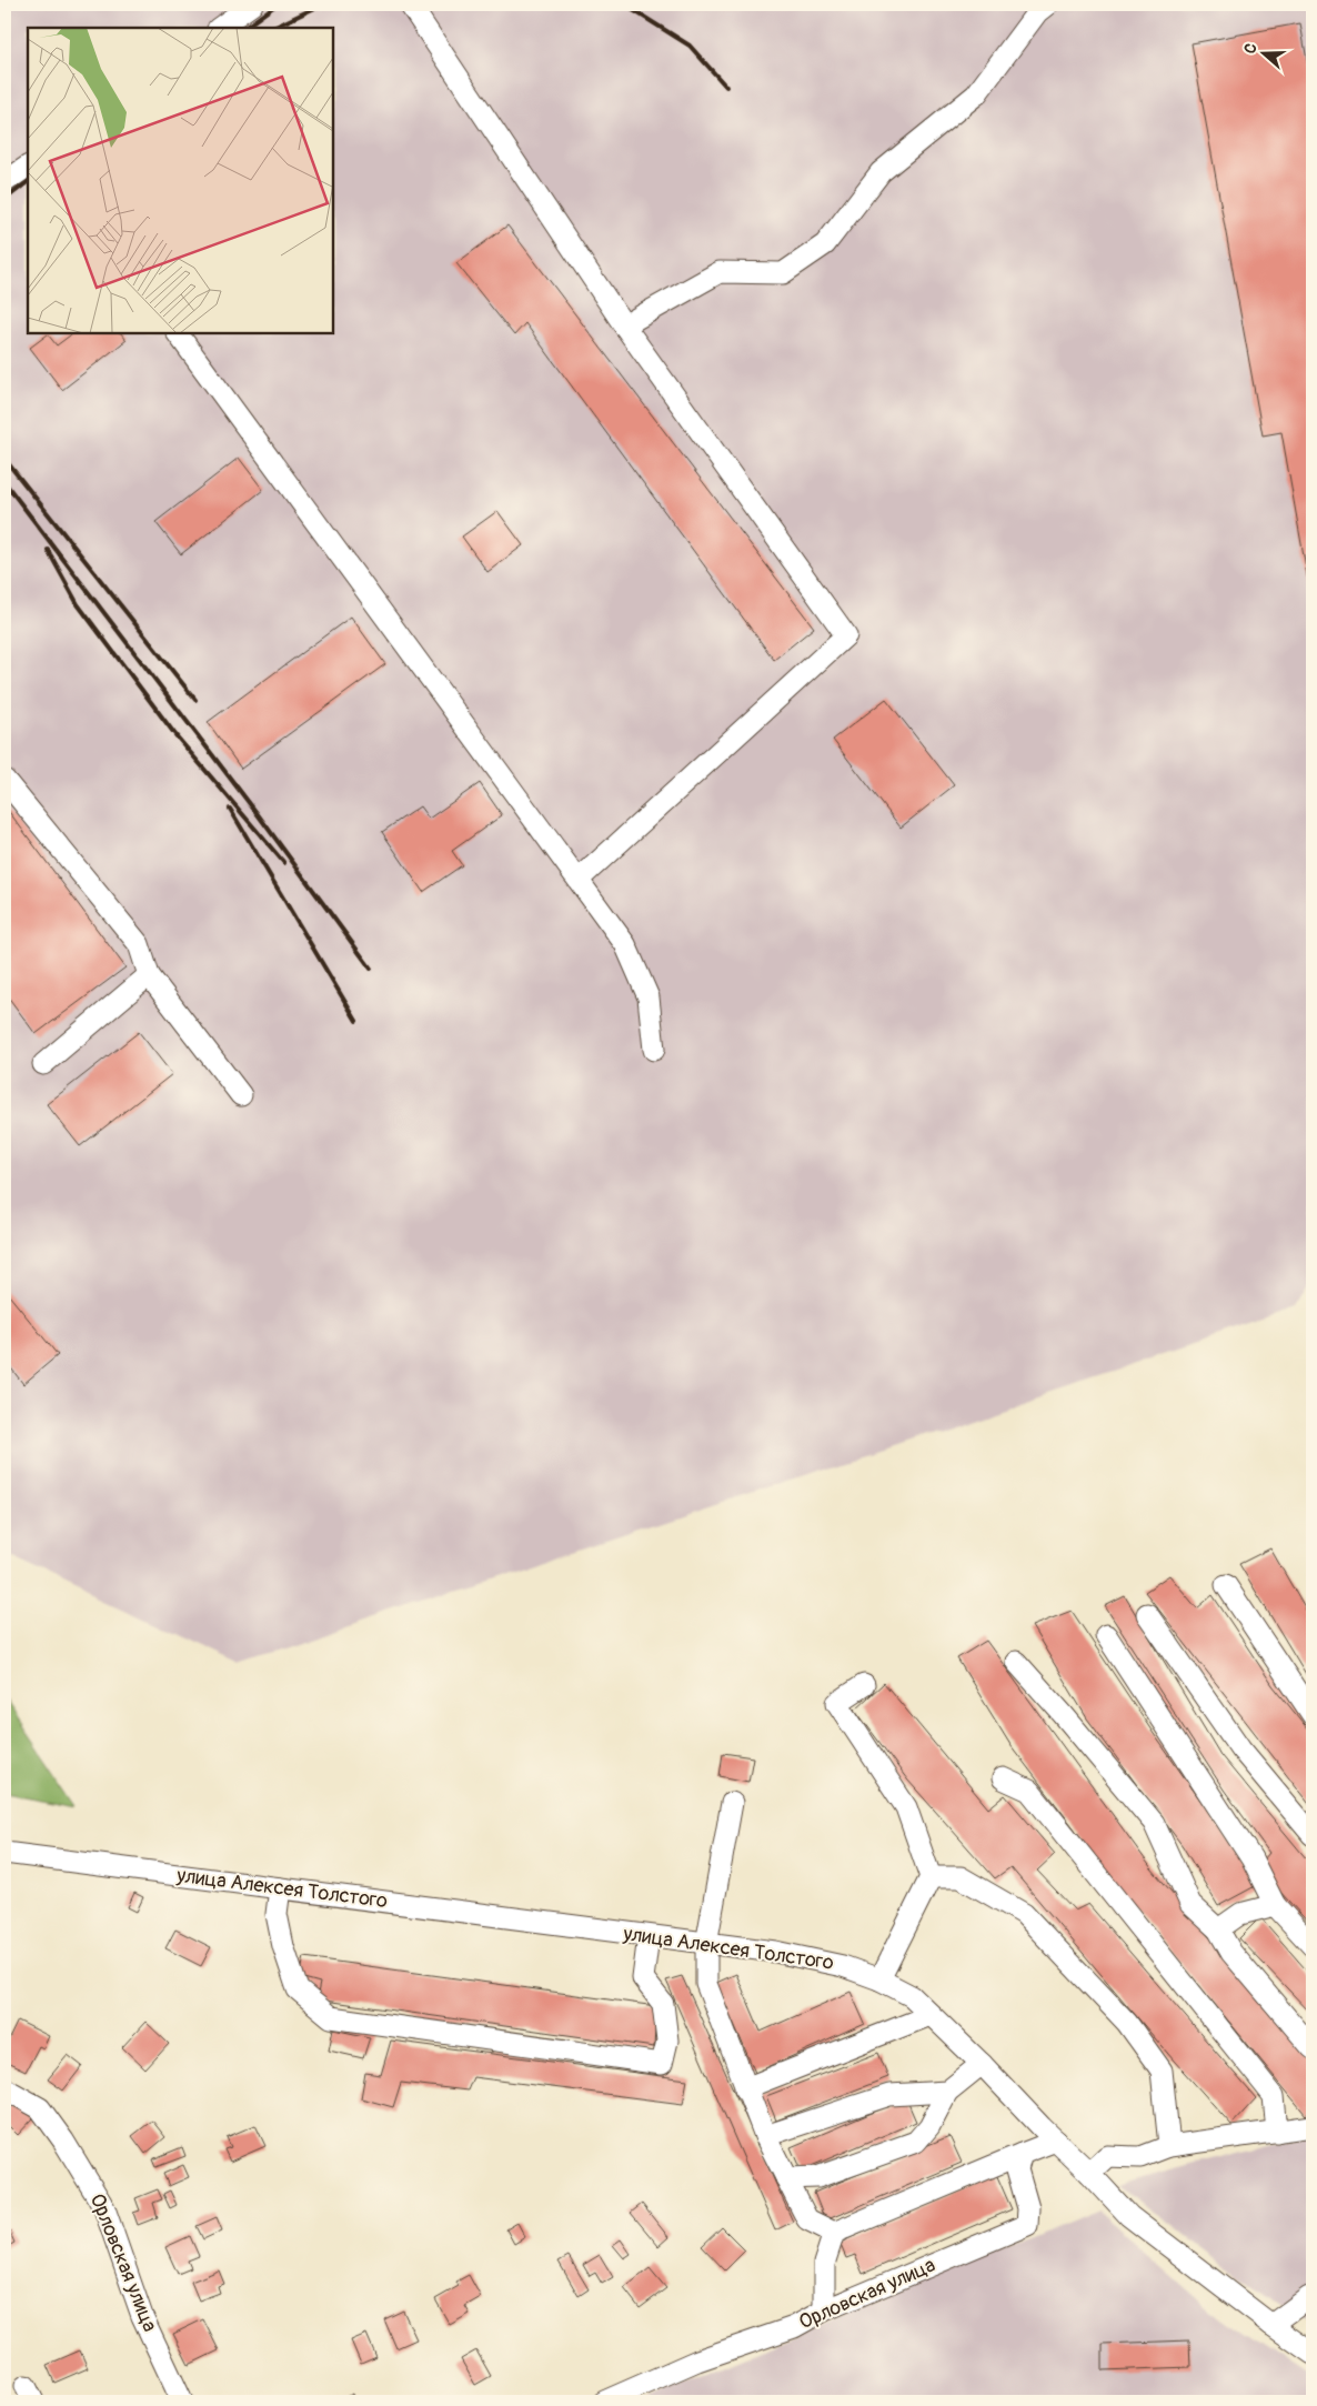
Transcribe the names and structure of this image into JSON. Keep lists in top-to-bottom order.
{
  "streets": {
    "street": ["улица Алексея Толстого", "Орловская улица"]
  },
  "north": "left"
}
